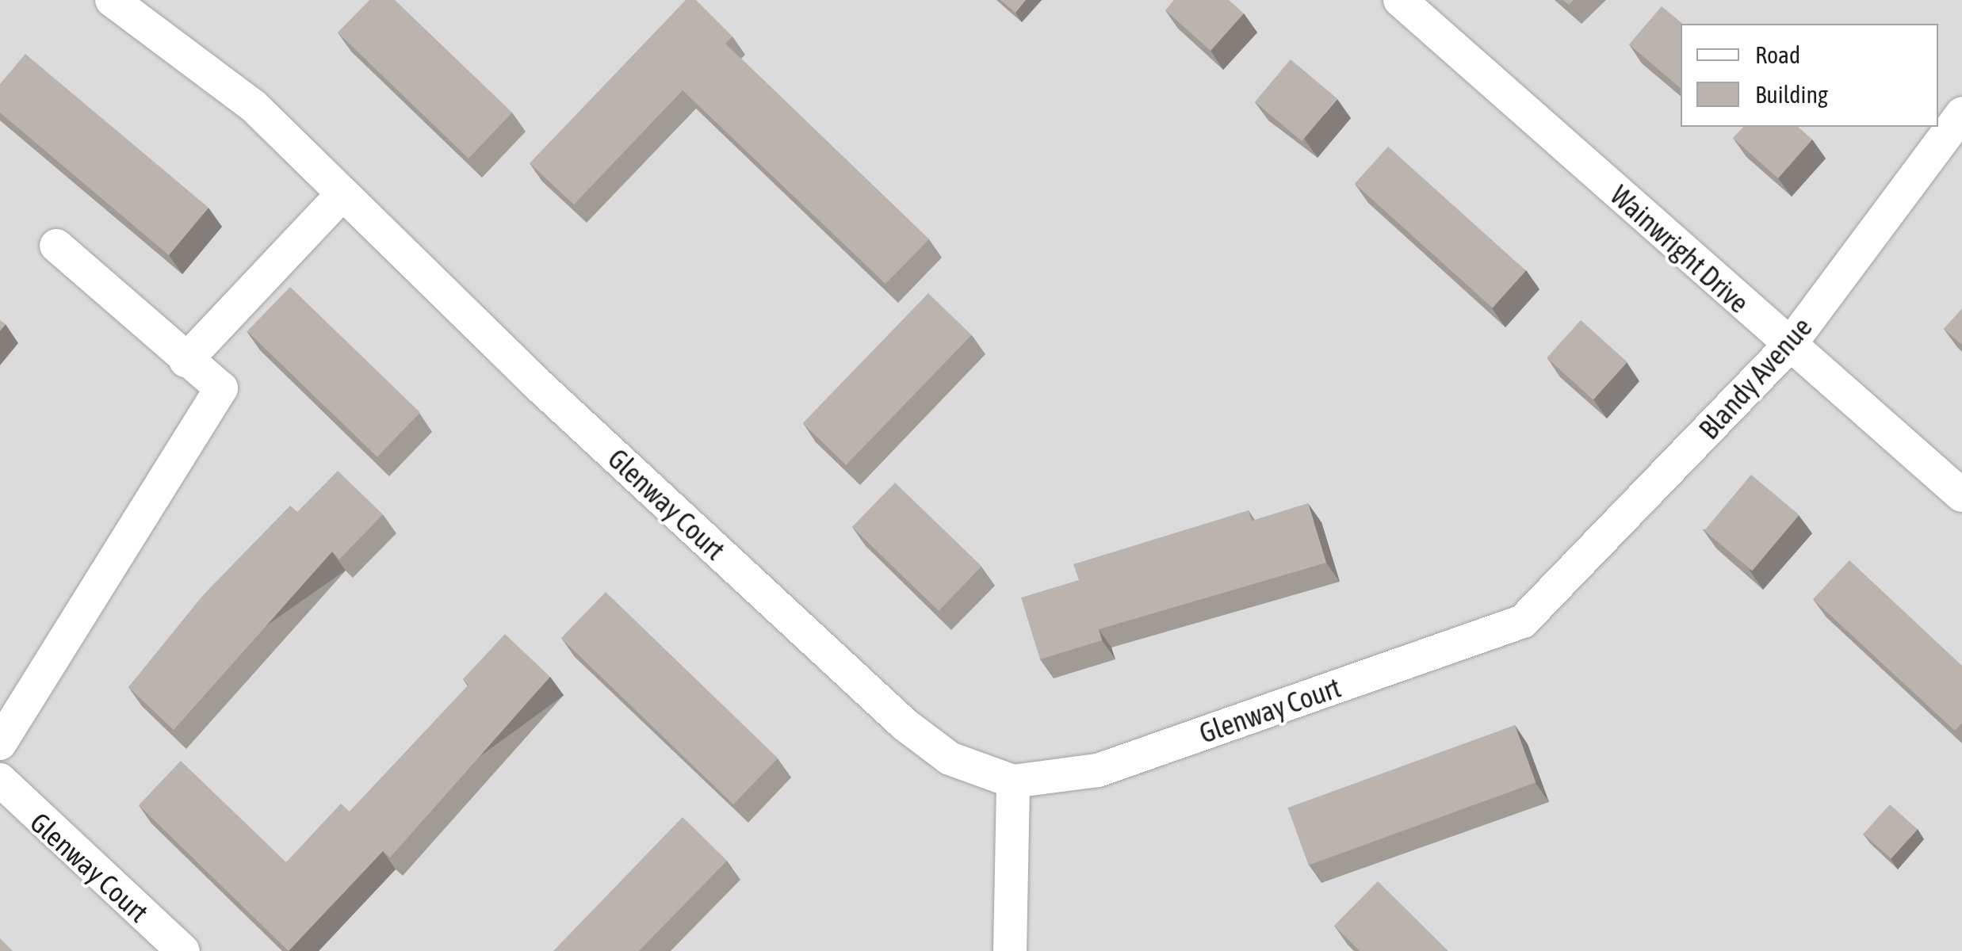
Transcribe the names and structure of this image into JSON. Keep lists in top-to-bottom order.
{
  "streets": {
    "street": ["Wainwright Drive", "Blandy Avenue", "Glenway Court"]
  },
  "crossings": [
    ["Wainwright Drive", "Blandy Avenue"],
    ["Blandy Avenue", "Glenway Court"]
  ],
  "legend": ["Road", "Building"]
}
